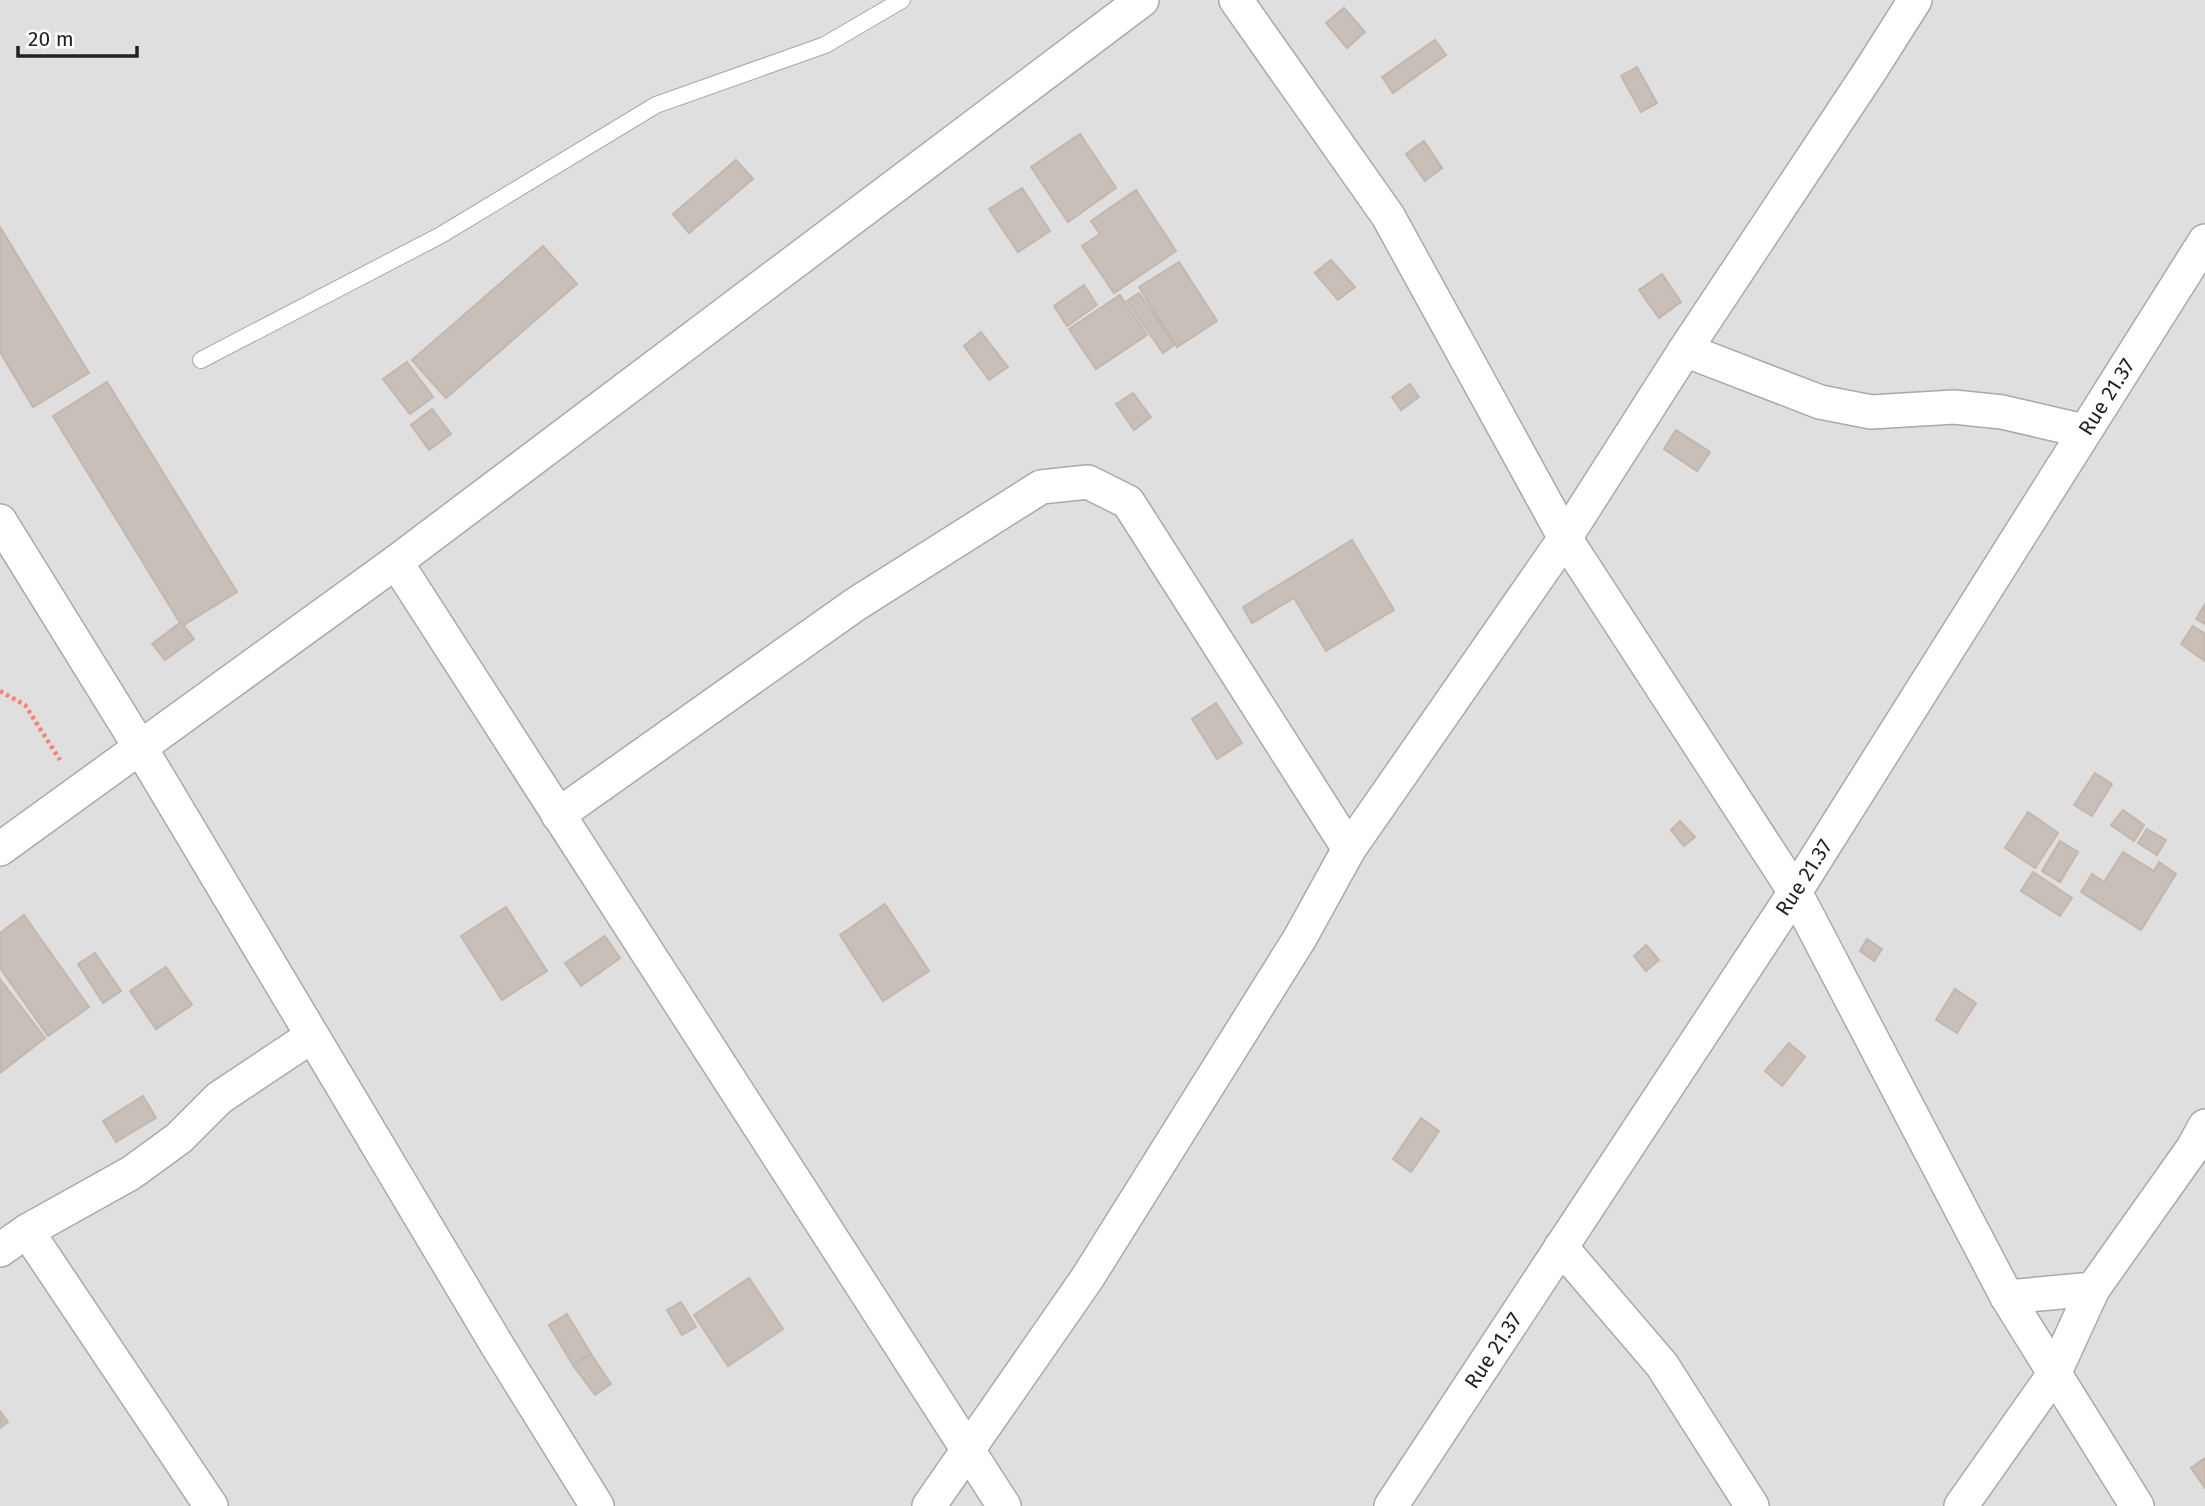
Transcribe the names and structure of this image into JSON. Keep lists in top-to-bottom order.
{
  "streets": {
    "street": ["Rue 21.37"]
  },
  "scale_bar": "20 m"
}
